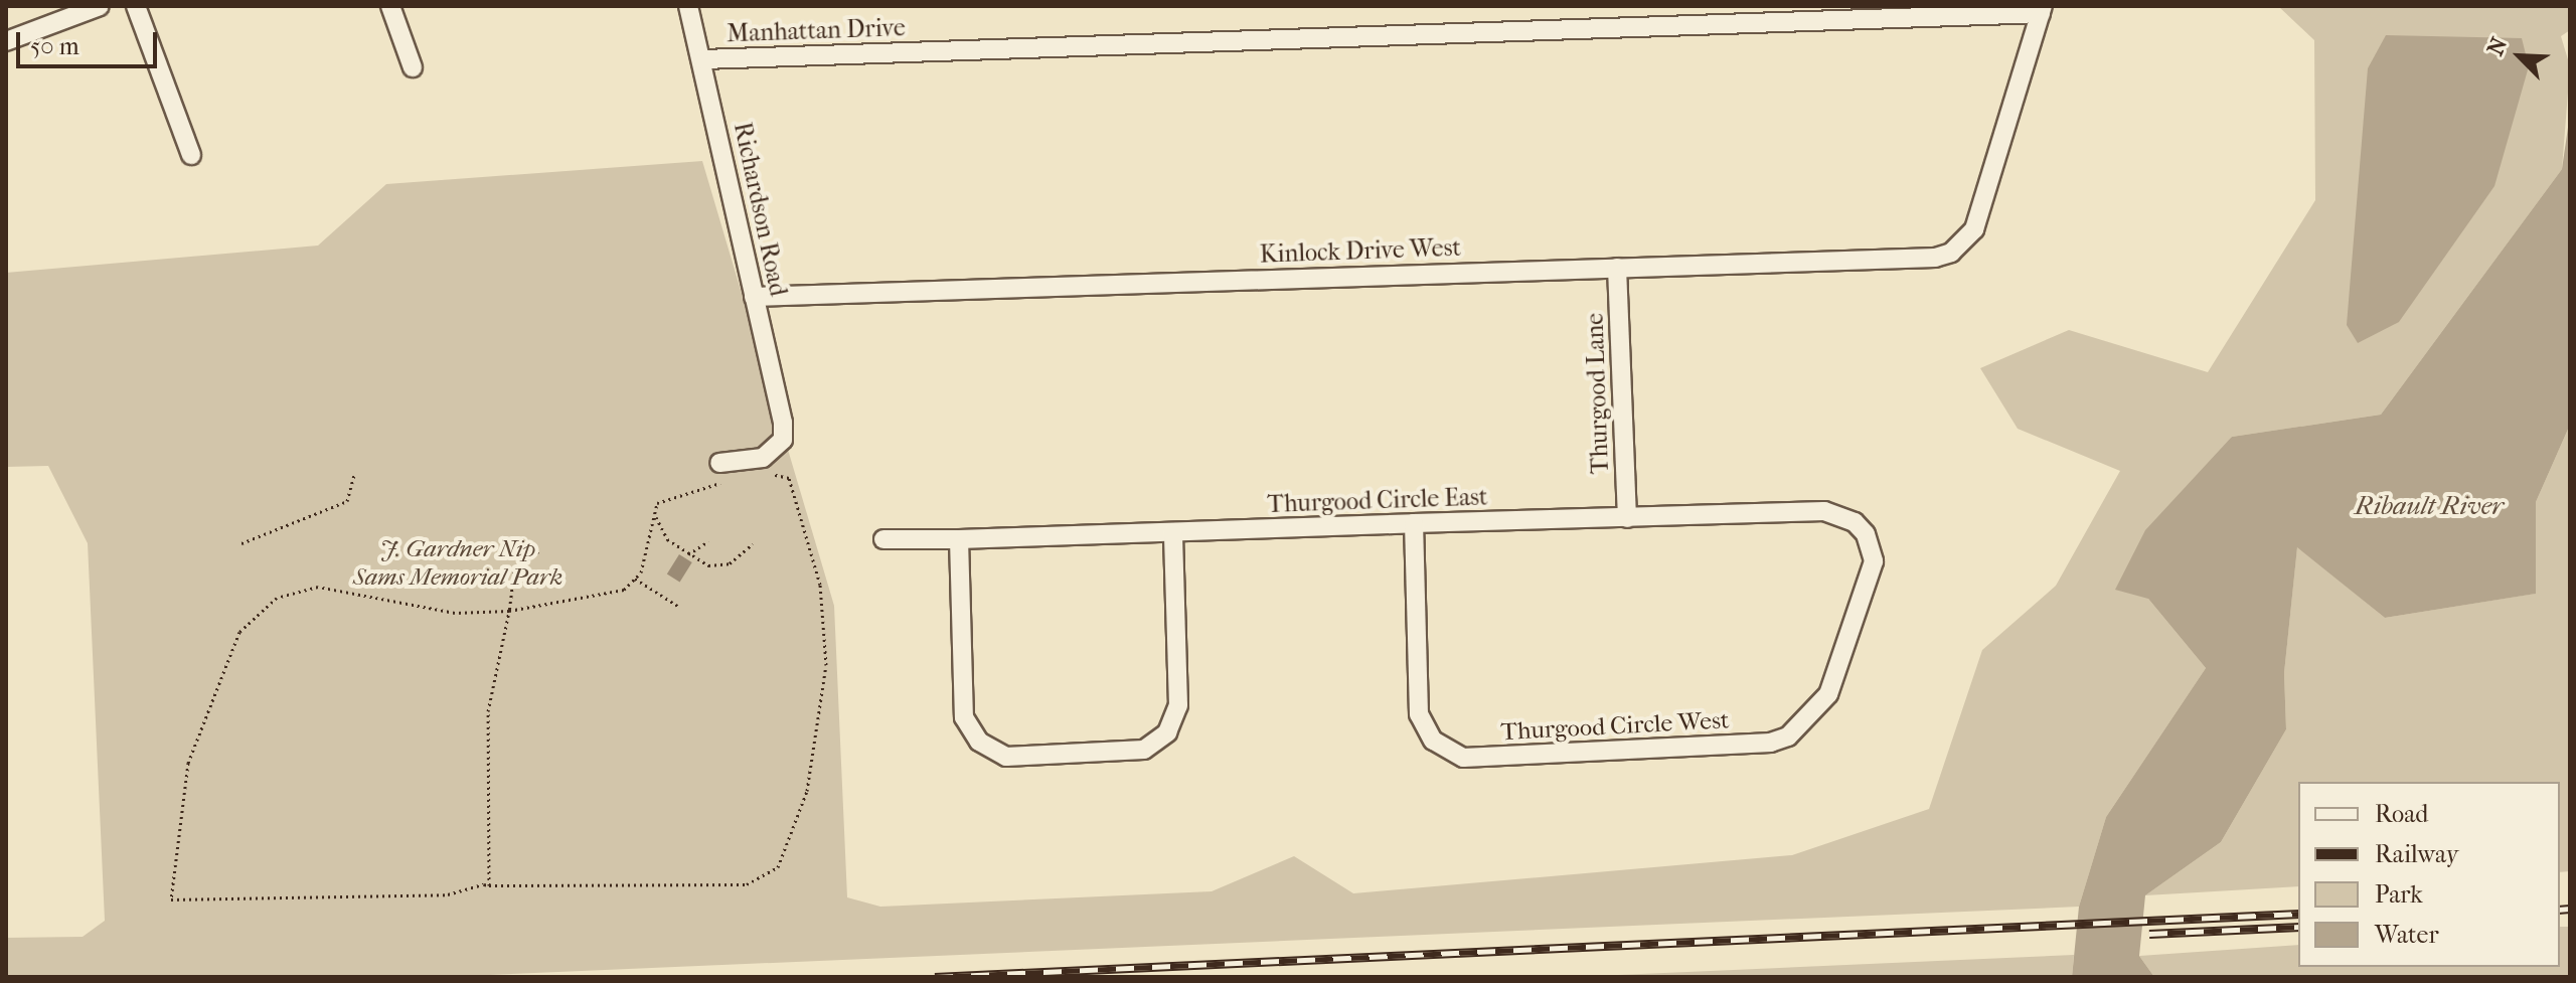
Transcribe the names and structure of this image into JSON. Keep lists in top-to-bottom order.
{
  "streets": {
    "street": [
      "Manhattan Drive",
      "Richardson Road",
      "Kinlock Drive West",
      "Thurgood Lane",
      "Thurgood Circle East",
      "Thurgood Circle West"
    ]
  },
  "crossings": [
    ["Manhattan Drive", "Richardson Road"],
    ["Manhattan Drive", "Kinlock Drive West"],
    ["Richardson Road", "Kinlock Drive West"],
    ["Kinlock Drive West", "Thurgood Lane"],
    ["Thurgood Lane", "Thurgood Circle East"],
    ["Thurgood Circle East", "Thurgood Circle West"]
  ],
  "water": ["Ribault River"],
  "parks": ["J. Gardner Nip Sams Memorial Park"],
  "legend": [
    "Road",
    "Railway",
    "Park",
    "Water"
  ],
  "scale_bar": "50 m",
  "north": "top left"
}
